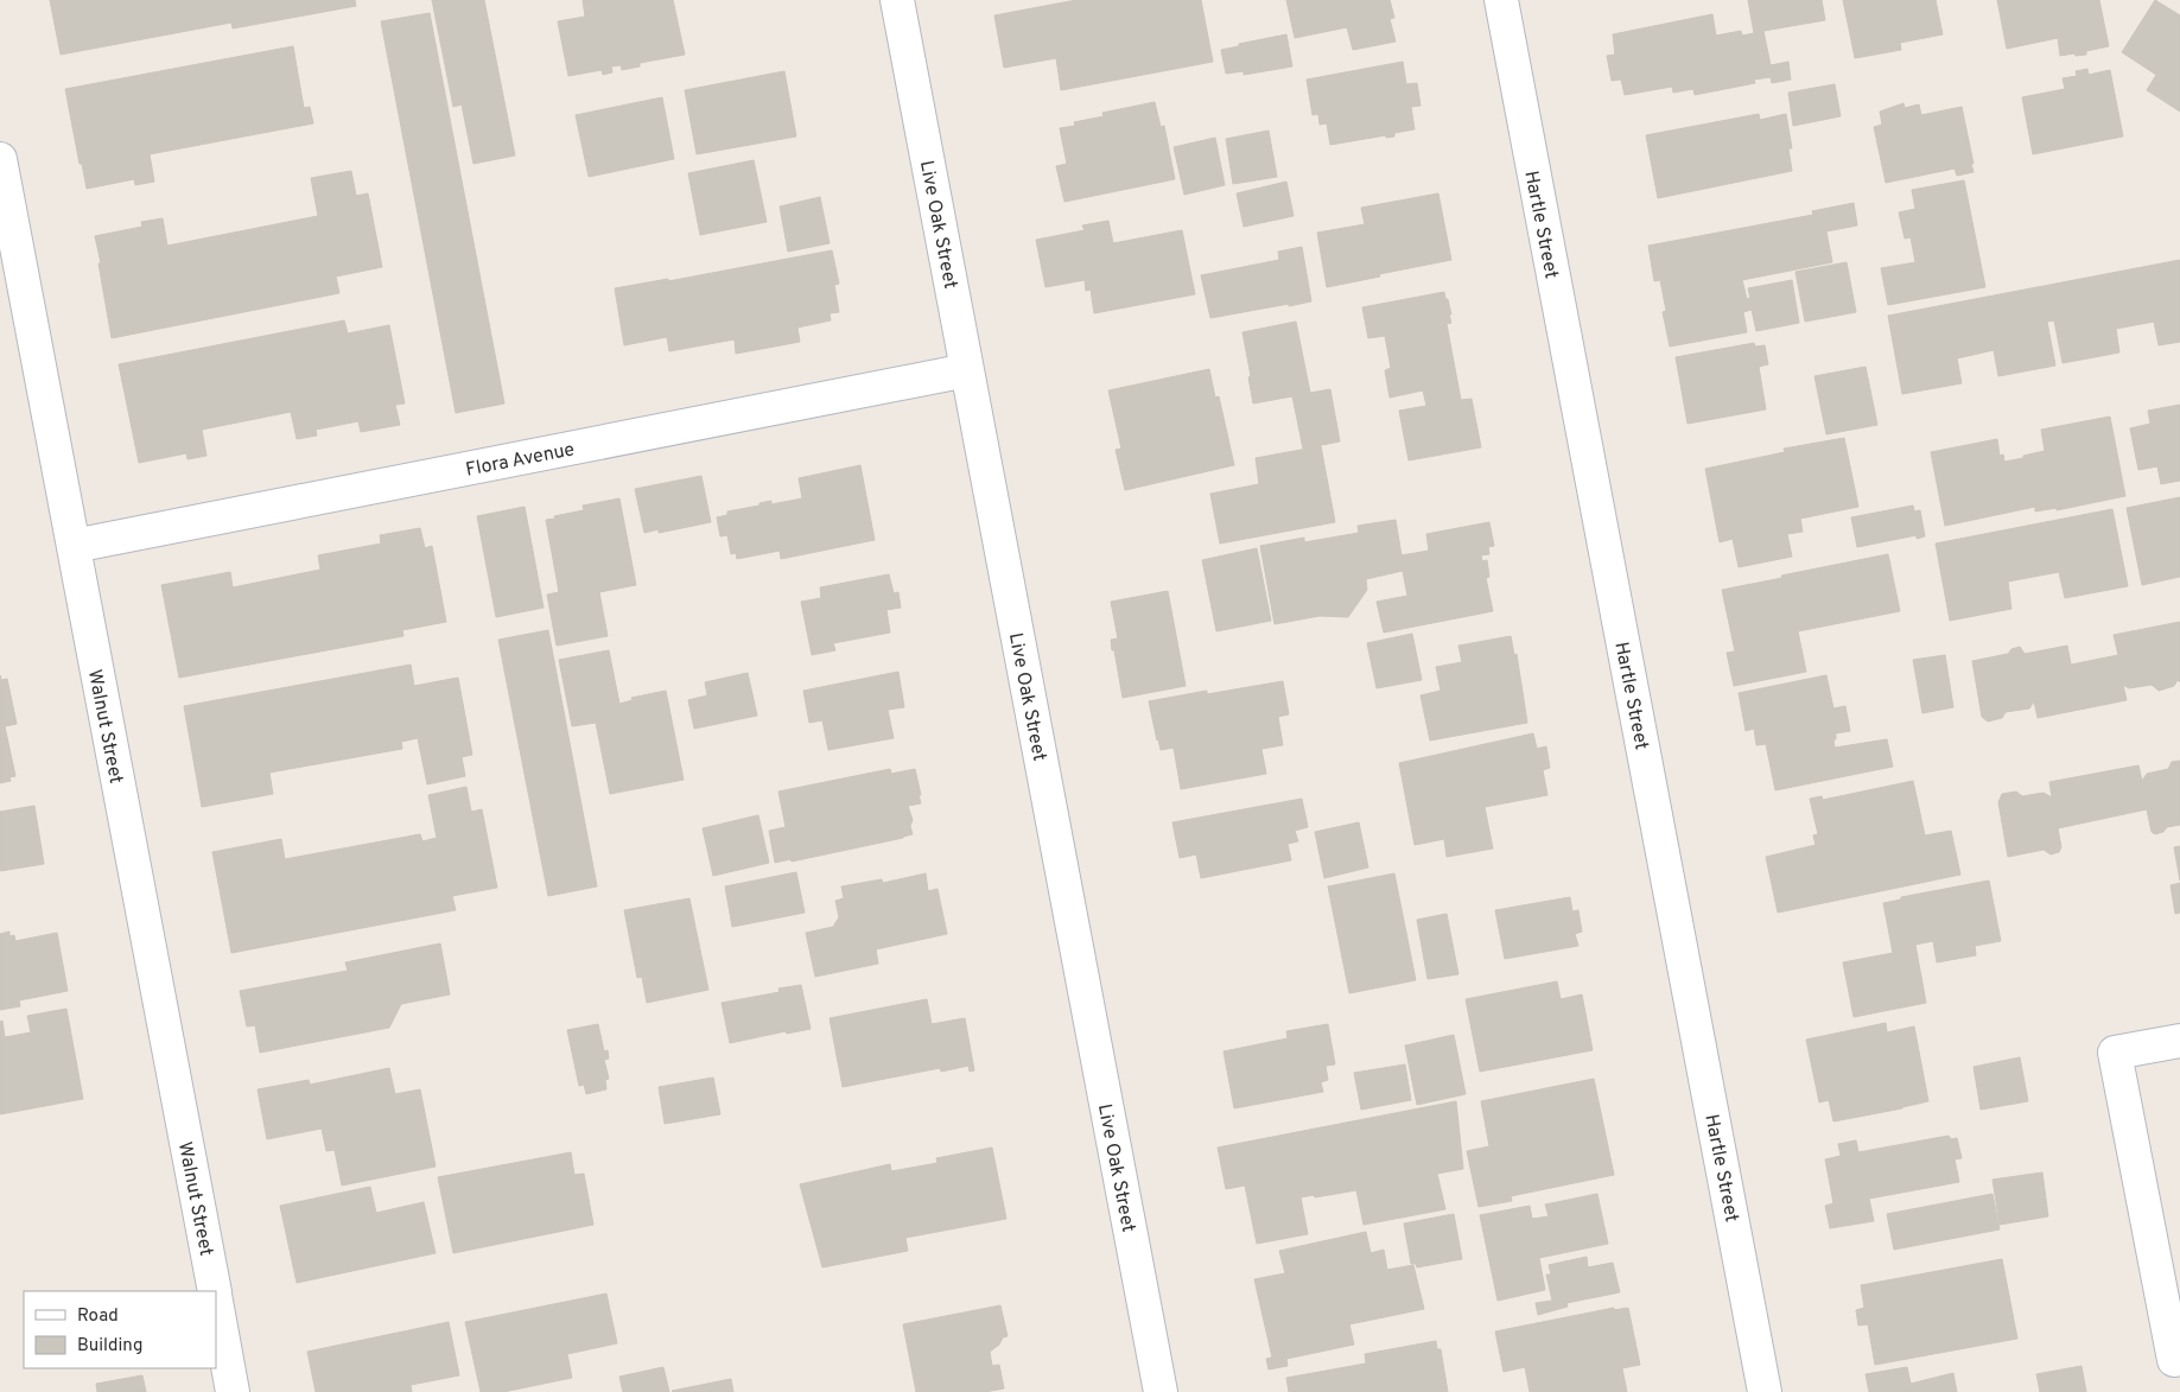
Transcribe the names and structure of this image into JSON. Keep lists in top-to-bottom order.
{
  "streets": {
    "street": [
      "Live Oak Street",
      "Hartle Street",
      "Flora Avenue",
      "Walnut Street"
    ]
  },
  "crossings": [
    ["Live Oak Street", "Flora Avenue"],
    ["Flora Avenue", "Walnut Street"]
  ],
  "legend": ["Road", "Building"]
}
